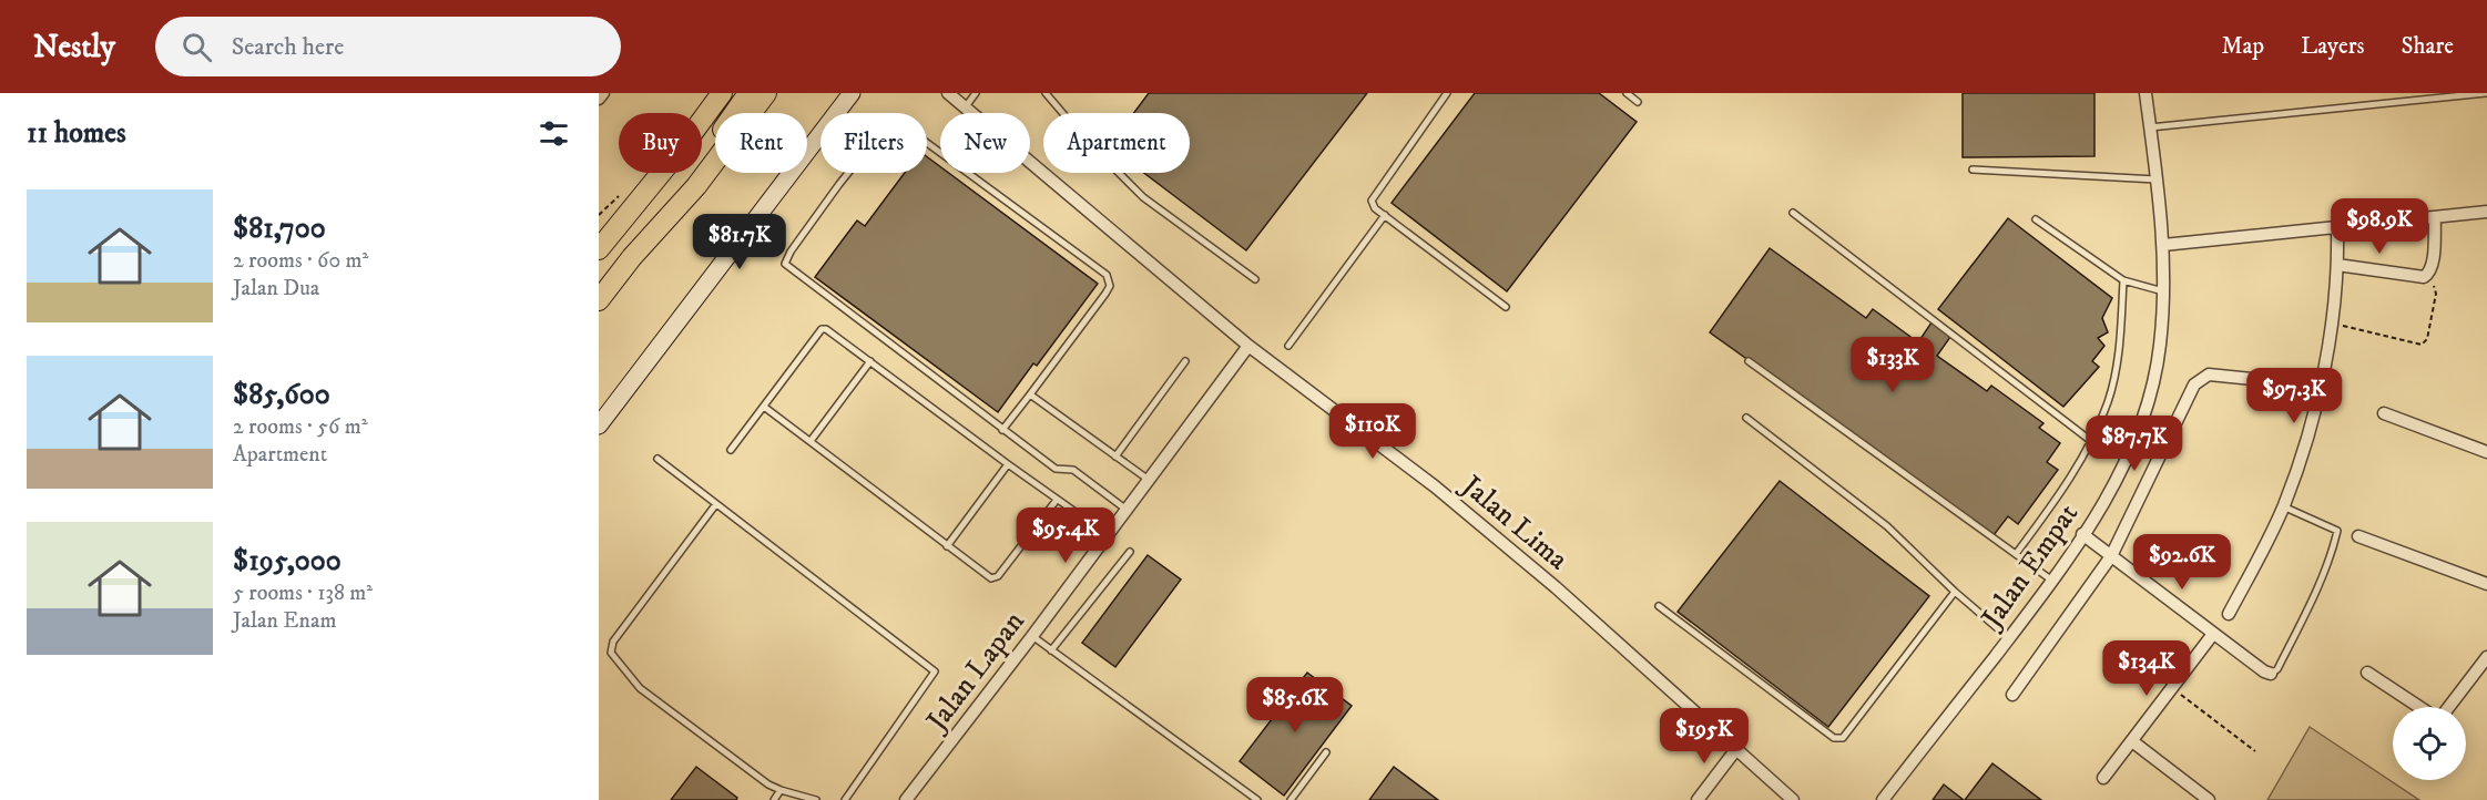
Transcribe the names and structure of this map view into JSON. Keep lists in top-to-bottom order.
{
  "streets": {
    "street": ["Jalan Lima", "Jalan Empat", "Jalan Lapan"]
  },
  "crossings": [
    ["Jalan Lima", "Jalan Lapan"]
  ],
  "page": {
    "header": "Nestly",
    "search": "Search here",
    "nav": ["Map", "Layers", "Share"],
    "heading": "11 homes",
    "chip": [
      "Buy",
      "Rent",
      "Filters",
      "New",
      "Apartment"
    ],
    "list": [
      {
        "name": "$81,700",
        "note": "2 rooms · 60 m² · Jalan Dua"
      },
      {
        "name": "$85,600",
        "note": "2 rooms · 56 m² · Apartment"
      },
      {
        "name": "$195,000",
        "note": "5 rooms · 138 m² · Jalan Enam"
      }
    ],
    "price": [
      "$98.9K",
      "$81.7K",
      "$133K",
      "$97.3K",
      "$110K",
      "$87.7K",
      "$95.4K",
      "$92.6K",
      "$134K",
      "$85.6K",
      "$195K"
    ]
  }
}
